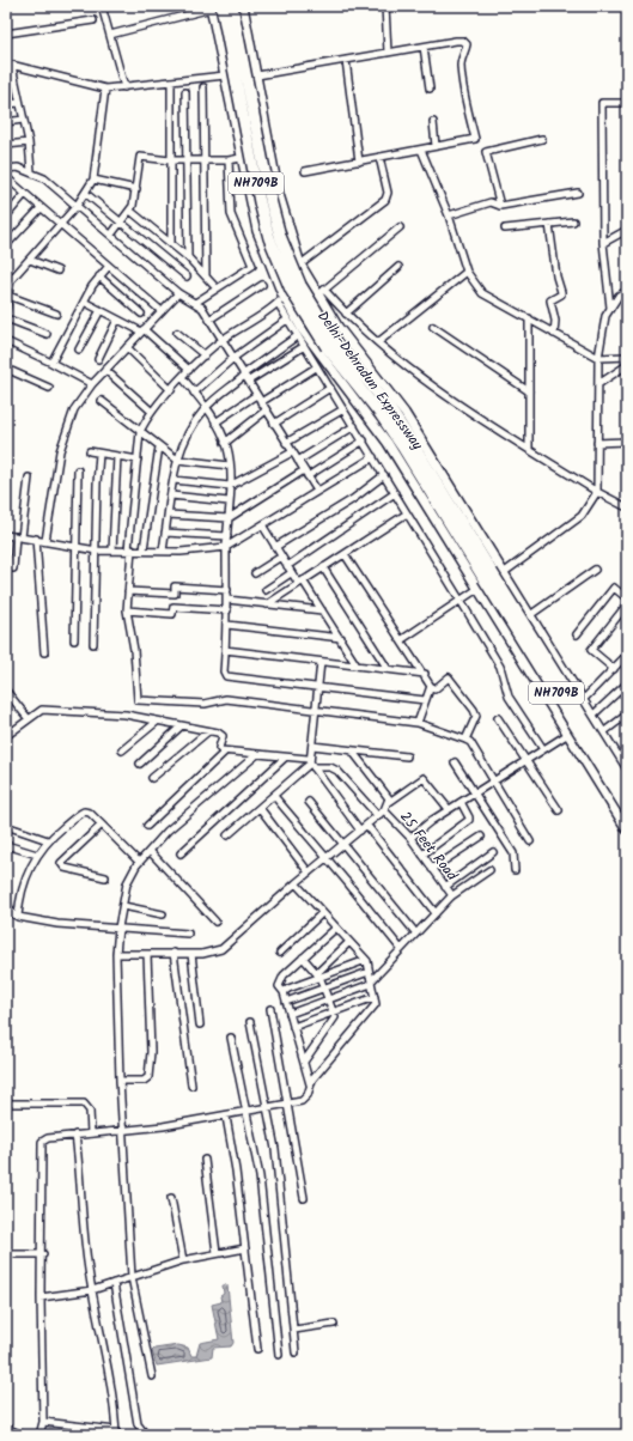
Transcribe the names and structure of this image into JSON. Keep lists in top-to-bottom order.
{
  "streets": {
    "highway": ["NH709B", "Delhi-Dehradun Expressway"],
    "street": ["25 Feet Road"]
  }
}
